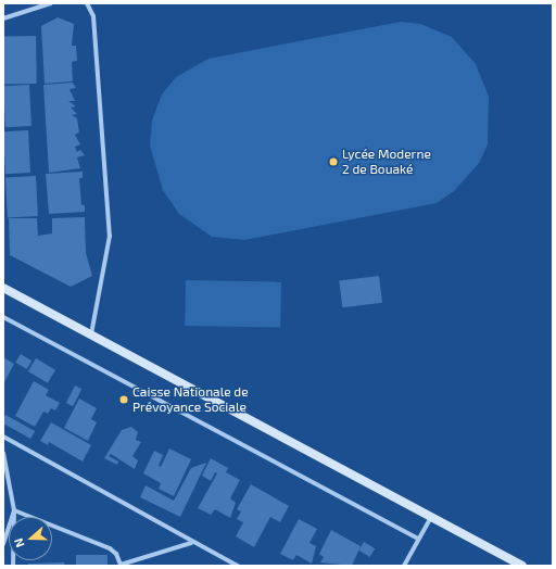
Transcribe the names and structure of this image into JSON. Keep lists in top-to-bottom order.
{
  "places": ["Lycée Moderne 2 de Bouaké", "Caisse Nationale de Prévoyance Sociale"],
  "north": "left"
}
